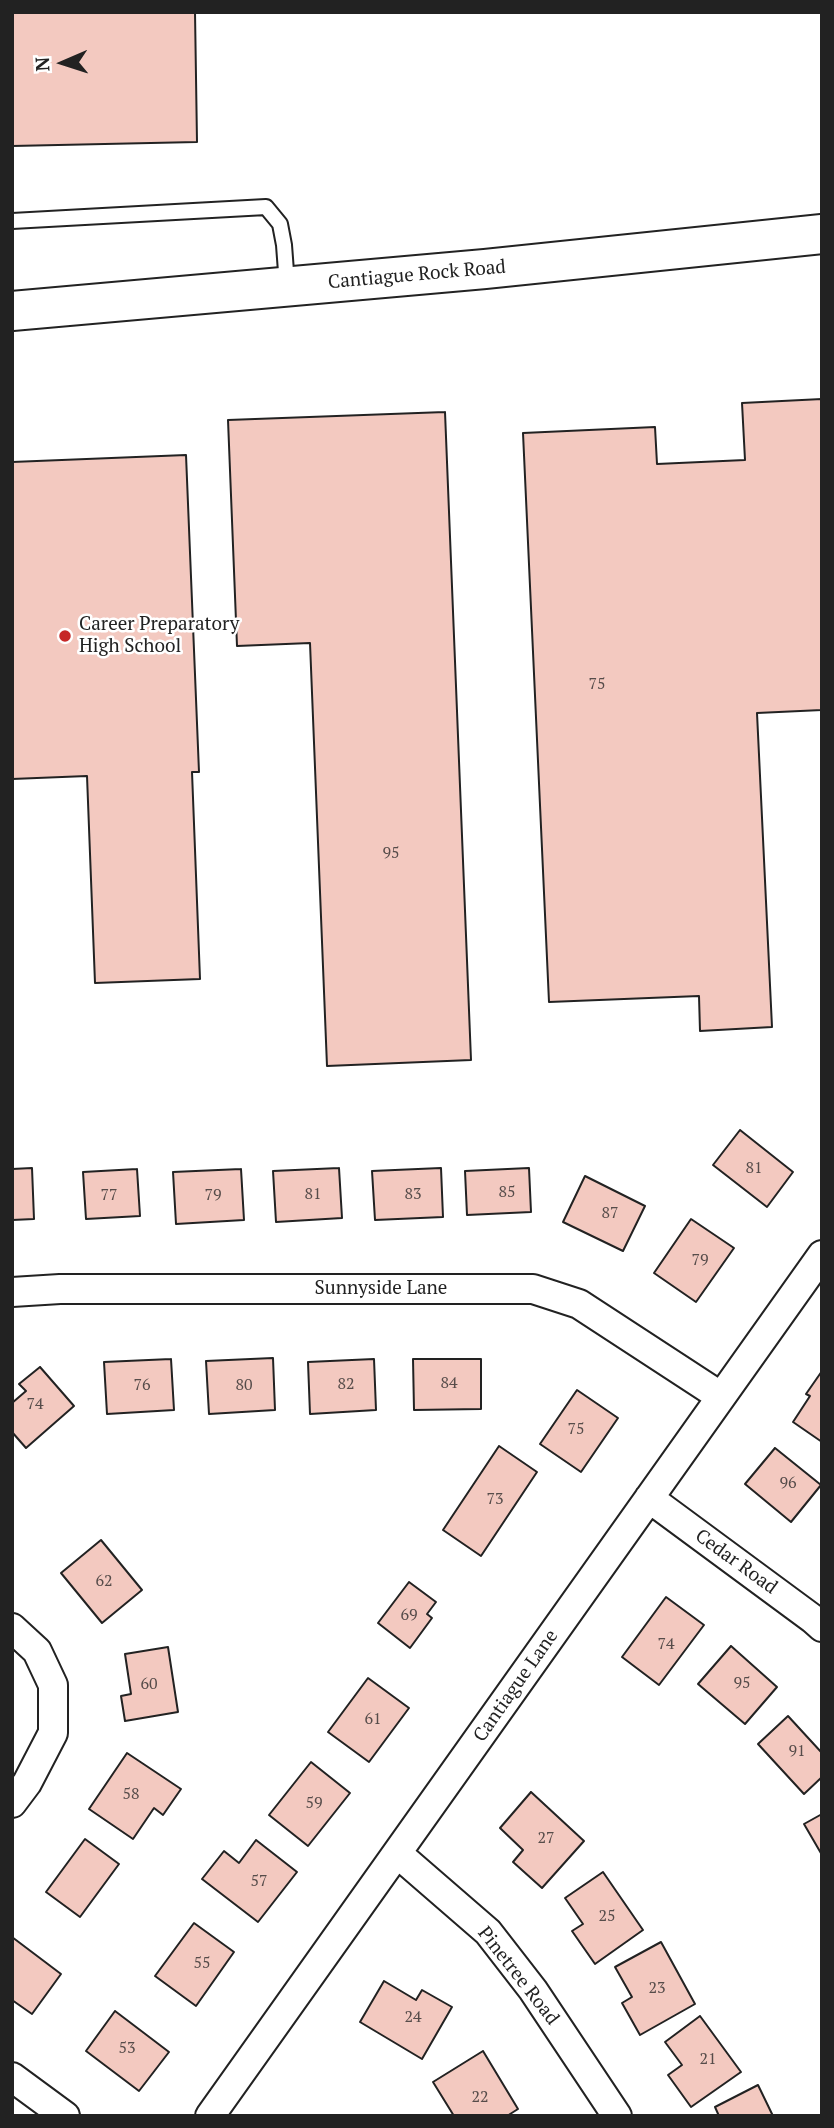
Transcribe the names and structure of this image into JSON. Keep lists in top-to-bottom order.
{
  "streets": {
    "main road": ["Cantiague Rock Road"],
    "street": [
      "Sunnyside Lane",
      "Cedar Road",
      "Cantiague Lane",
      "Pinetree Road"
    ]
  },
  "crossings": [
    ["Sunnyside Lane", "Cantiague Lane"],
    ["Cedar Road", "Cantiague Lane"],
    ["Cantiague Lane", "Pinetree Road"]
  ],
  "places": ["Career Preparatory High School"],
  "house_numbers": [
    "75",
    "95",
    "81",
    "85",
    "81",
    "83",
    "77",
    "79",
    "87",
    "79",
    "84",
    "82",
    "76",
    "80",
    "74",
    "75",
    "96",
    "73",
    "62",
    "69",
    "74",
    "95",
    "60",
    "61",
    "91",
    "58",
    "59",
    "27",
    "57",
    "25",
    "55",
    "23",
    "24",
    "53",
    "21",
    "22"
  ],
  "north": "left"
}
